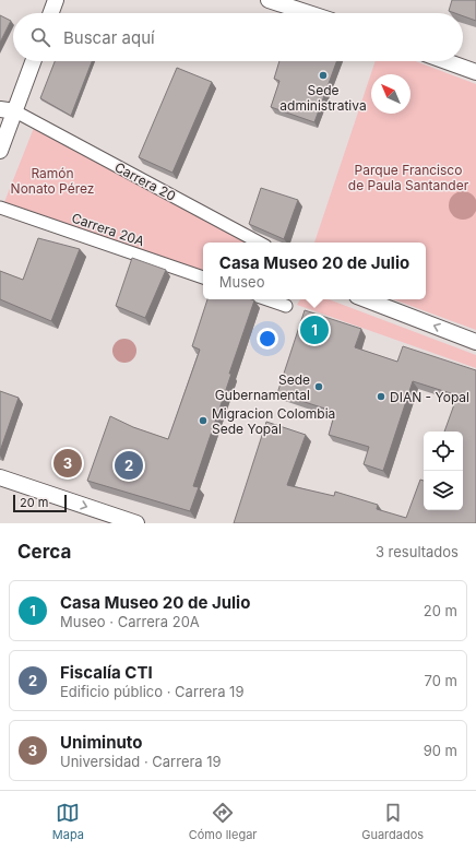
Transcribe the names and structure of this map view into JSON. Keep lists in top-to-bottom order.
{
  "streets": {
    "street": ["Carrera 20", "Carrera 20A"]
  },
  "parks": ["Parque Francisco de Paula Santander", "Ramón Nonato Pérez"],
  "places": [
    "Sede administrativa",
    "Sede Gubernamental",
    "DIAN - Yopal",
    "Migracion Colombia Sede Yopal"
  ],
  "scale_bar": "20 m",
  "north": "top left",
  "page": {
    "search": "Buscar aquí",
    "popup": ["Casa Museo 20 de Julio", "Museo"],
    "pins": ["1", "3", "2"],
    "scale": "20 m",
    "heading": ["Cerca", "3 resultados"],
    "list": [
      {
        "mark": "1",
        "name": "Casa Museo 20 de Julio",
        "note": "Museo · Carrera 20A",
        "value": "20 m"
      },
      {
        "mark": "2",
        "name": "Fiscalía CTI",
        "note": "Edificio público · Carrera 19",
        "value": "70 m"
      },
      {
        "mark": "3",
        "name": "Uniminuto",
        "note": "Universidad · Carrera 19",
        "value": "90 m"
      }
    ],
    "nav": ["Mapa", "Cómo llegar", "Guardados"]
  }
}
